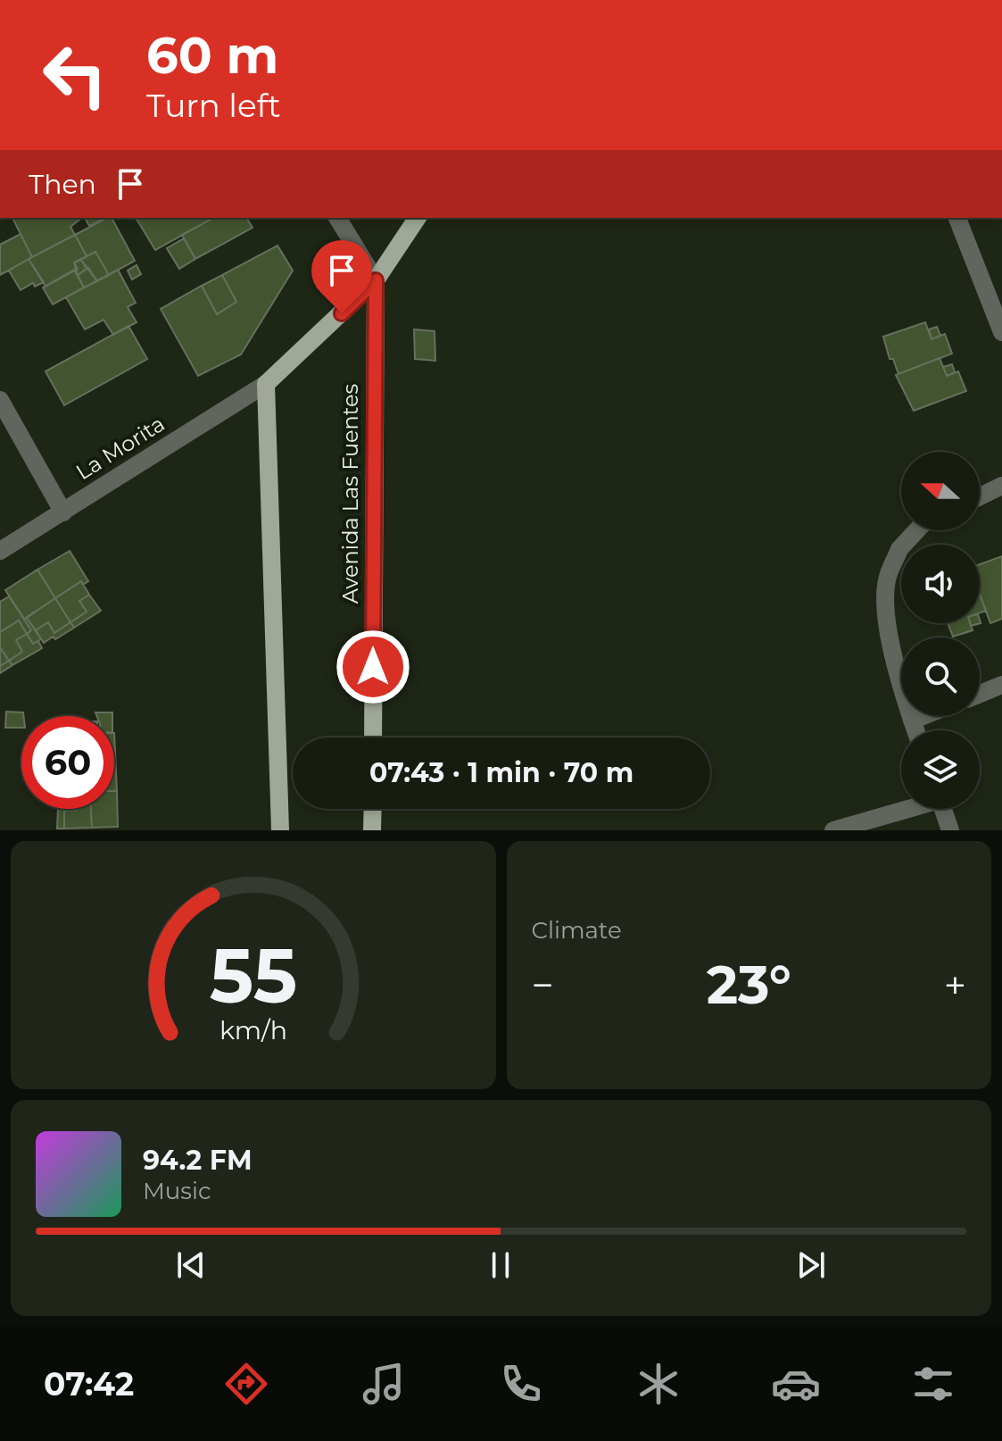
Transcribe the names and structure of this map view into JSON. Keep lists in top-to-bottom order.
{
  "streets": {
    "main road": ["Avenida Las Fuentes"],
    "street": ["La Morita"]
  },
  "north": "left",
  "page": {
    "turn": ["60 m", "Turn left"],
    "then": "Then",
    "limit": "60",
    "trip": "07:43 · 1 min · 70 m",
    "tile": "Climate",
    "heat": ["−", "23°", "+"],
    "song": ["94.2 FM", "Music"],
    "tabs": "07:42",
    "gauge": ["55", "km/h"]
  }
}
